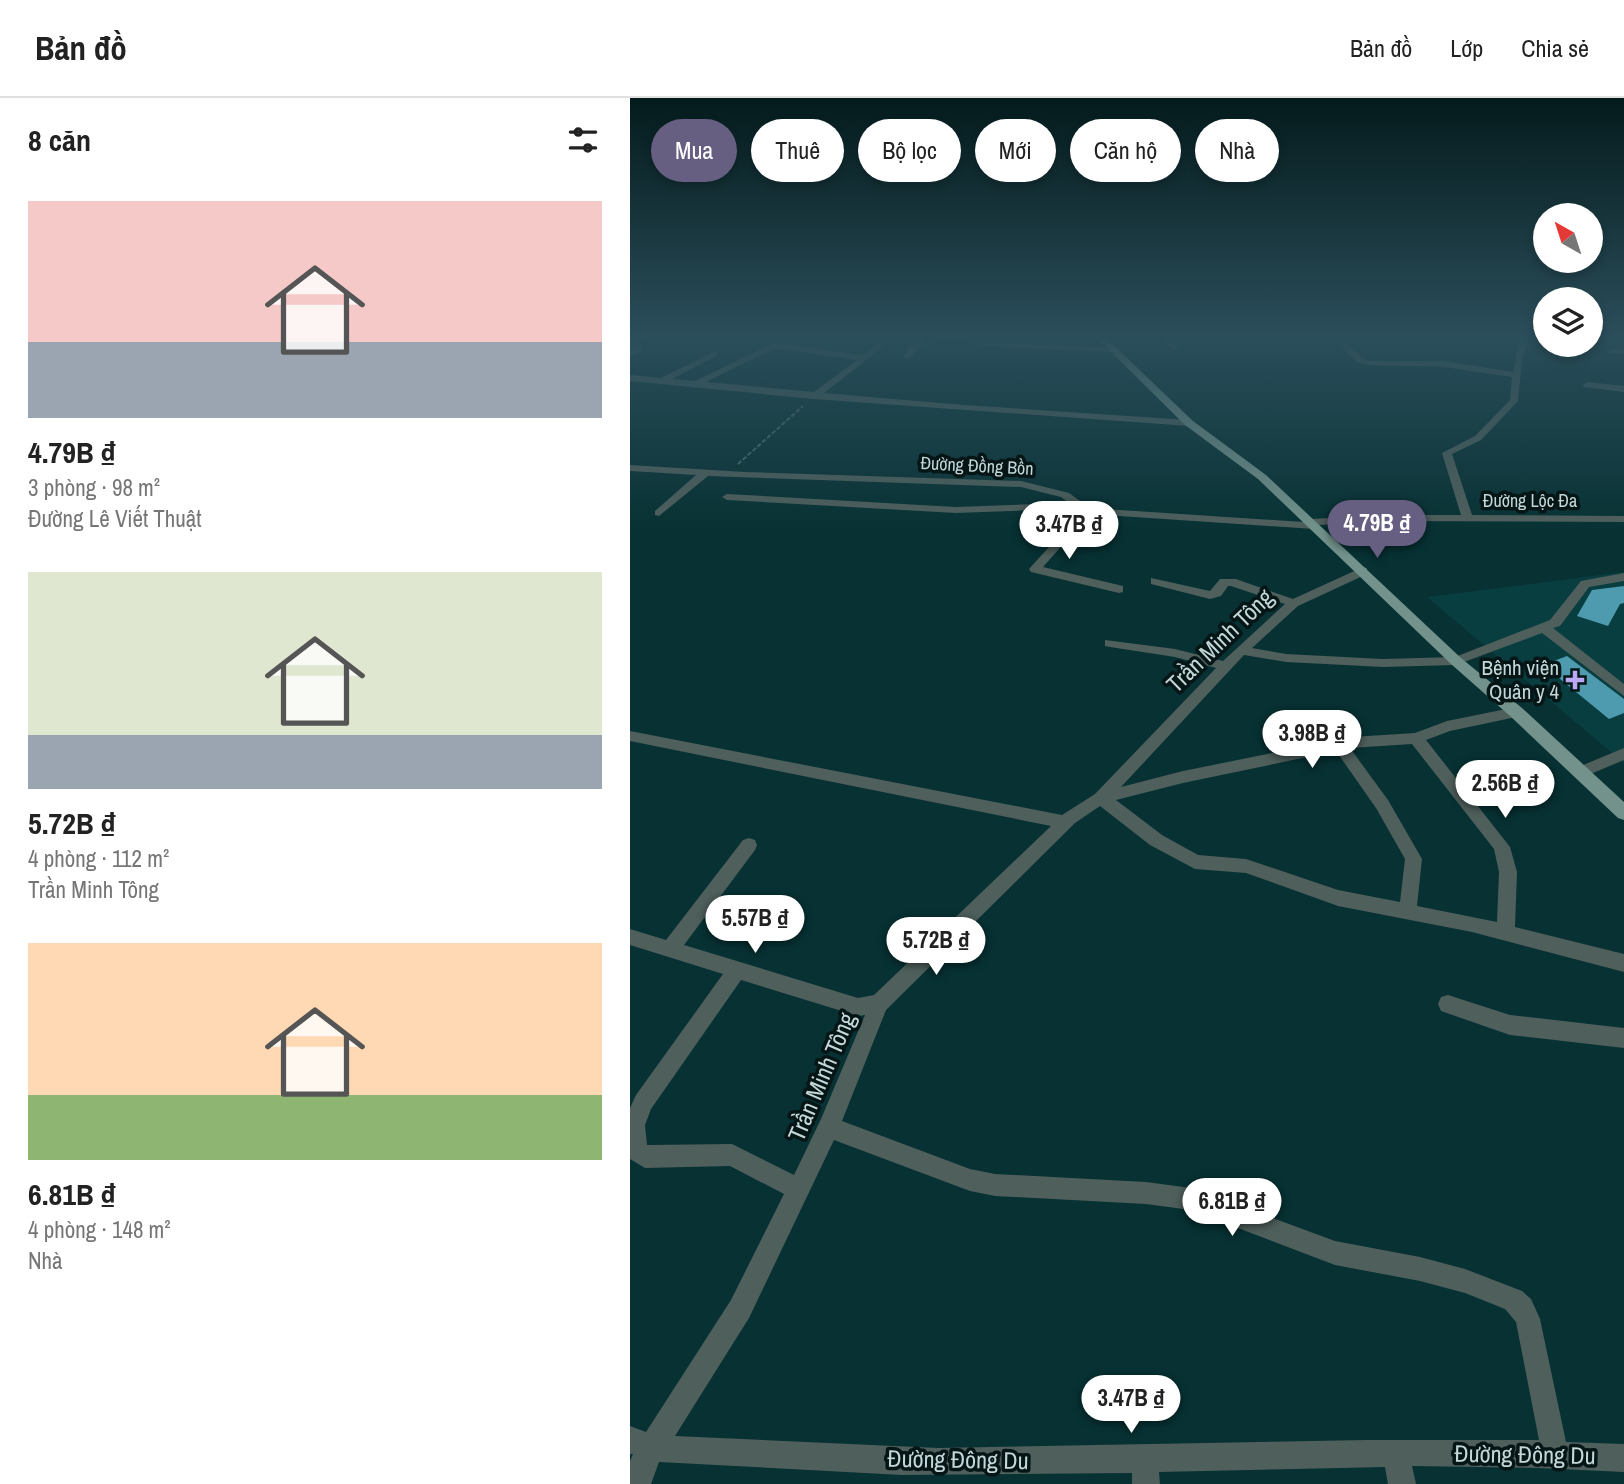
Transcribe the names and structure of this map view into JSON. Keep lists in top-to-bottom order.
{
  "streets": {
    "street": [
      "Đường Đồng Bồn",
      "Đường Lộc Đa",
      "Trần Minh Tông",
      "Đường Đông Du"
    ]
  },
  "crossings": [
    ["Đường Đồng Bồn", "Đường Lộc Đa"],
    ["Trần Minh Tông", "Đường Đông Du"]
  ],
  "places": {
    "health": ["Bệnh viện Quân y 4"]
  },
  "north": "top left",
  "page": {
    "header": "Bản đồ",
    "nav": ["Bản đồ", "Lớp", "Chia sẻ"],
    "heading": "8 căn",
    "chip": [
      "Mua",
      "Thuê",
      "Bộ lọc",
      "Mới",
      "Căn hộ",
      "Nhà"
    ],
    "list": [
      {
        "name": "4.79B ₫",
        "note": "3 phòng · 98 m² · Đường Lê Viết Thuật"
      },
      {
        "name": "5.72B ₫",
        "note": "4 phòng · 112 m² · Trần Minh Tông"
      },
      {
        "name": "6.81B ₫",
        "note": "4 phòng · 148 m² · Nhà"
      }
    ],
    "price": [
      "4.79B ₫",
      "3.47B ₫",
      "3.98B ₫",
      "2.56B ₫",
      "5.57B ₫",
      "5.72B ₫",
      "6.81B ₫",
      "3.47B ₫"
    ]
  }
}
